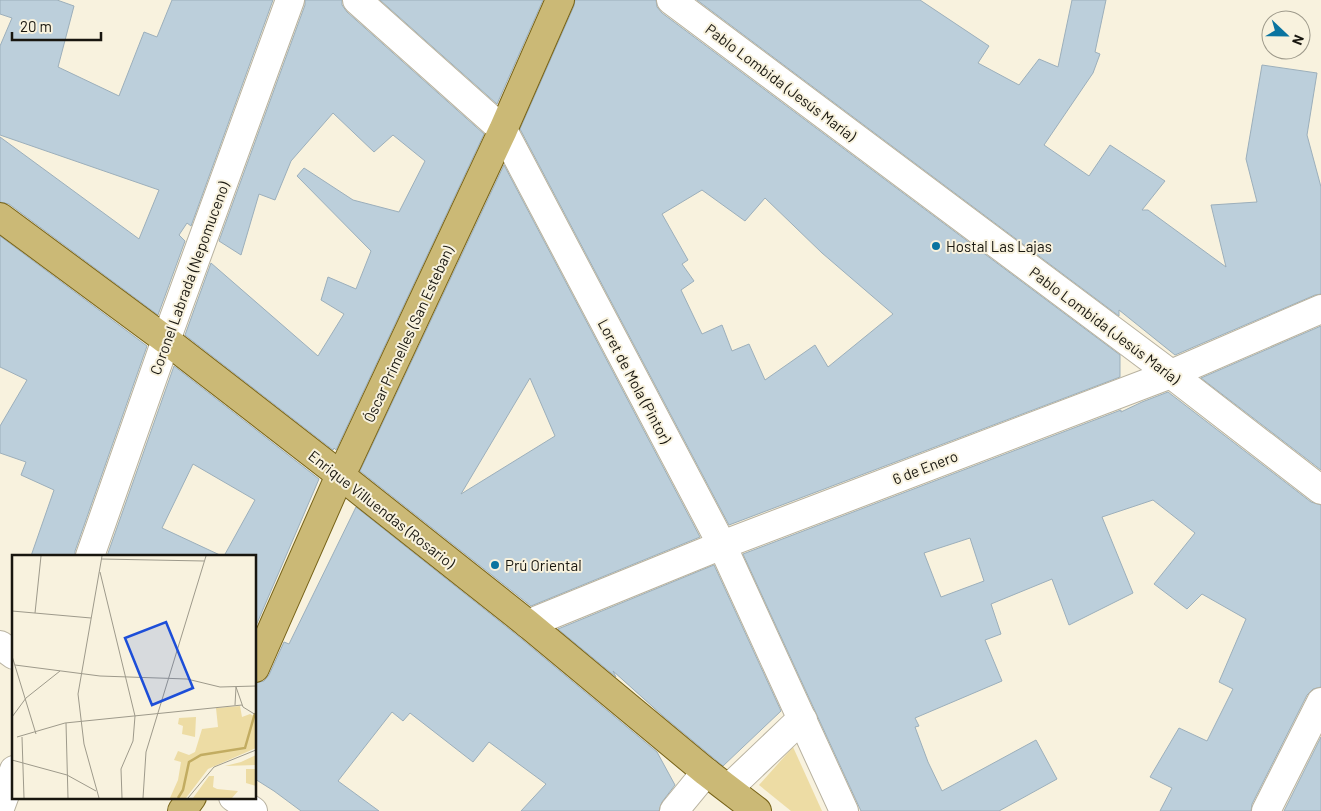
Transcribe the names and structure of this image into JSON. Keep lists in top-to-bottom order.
{
  "streets": {
    "main road": ["Óscar Primelles (San Esteban)", "Enrique Villuendas (Rosario)"],
    "street": [
      "Pablo Lombida (Jesús María)",
      "Coronel Labrada (Nepomuceno)",
      "Loret de Mola (Pintor)",
      "6 de Enero"
    ]
  },
  "crossings": [
    ["Pablo Lombida (Jesús María)", "6 de Enero"],
    ["Coronel Labrada (Nepomuceno)", "Enrique Villuendas (Rosario)"],
    ["Óscar Primelles (San Esteban)", "Loret de Mola (Pintor)"],
    ["Óscar Primelles (San Esteban)", "Enrique Villuendas (Rosario)"],
    ["Loret de Mola (Pintor)", "6 de Enero"],
    ["6 de Enero", "Enrique Villuendas (Rosario)"]
  ],
  "places": ["Hostal Las Lajas", "Prú Oriental"],
  "scale_bar": "20 m",
  "north": "right"
}
